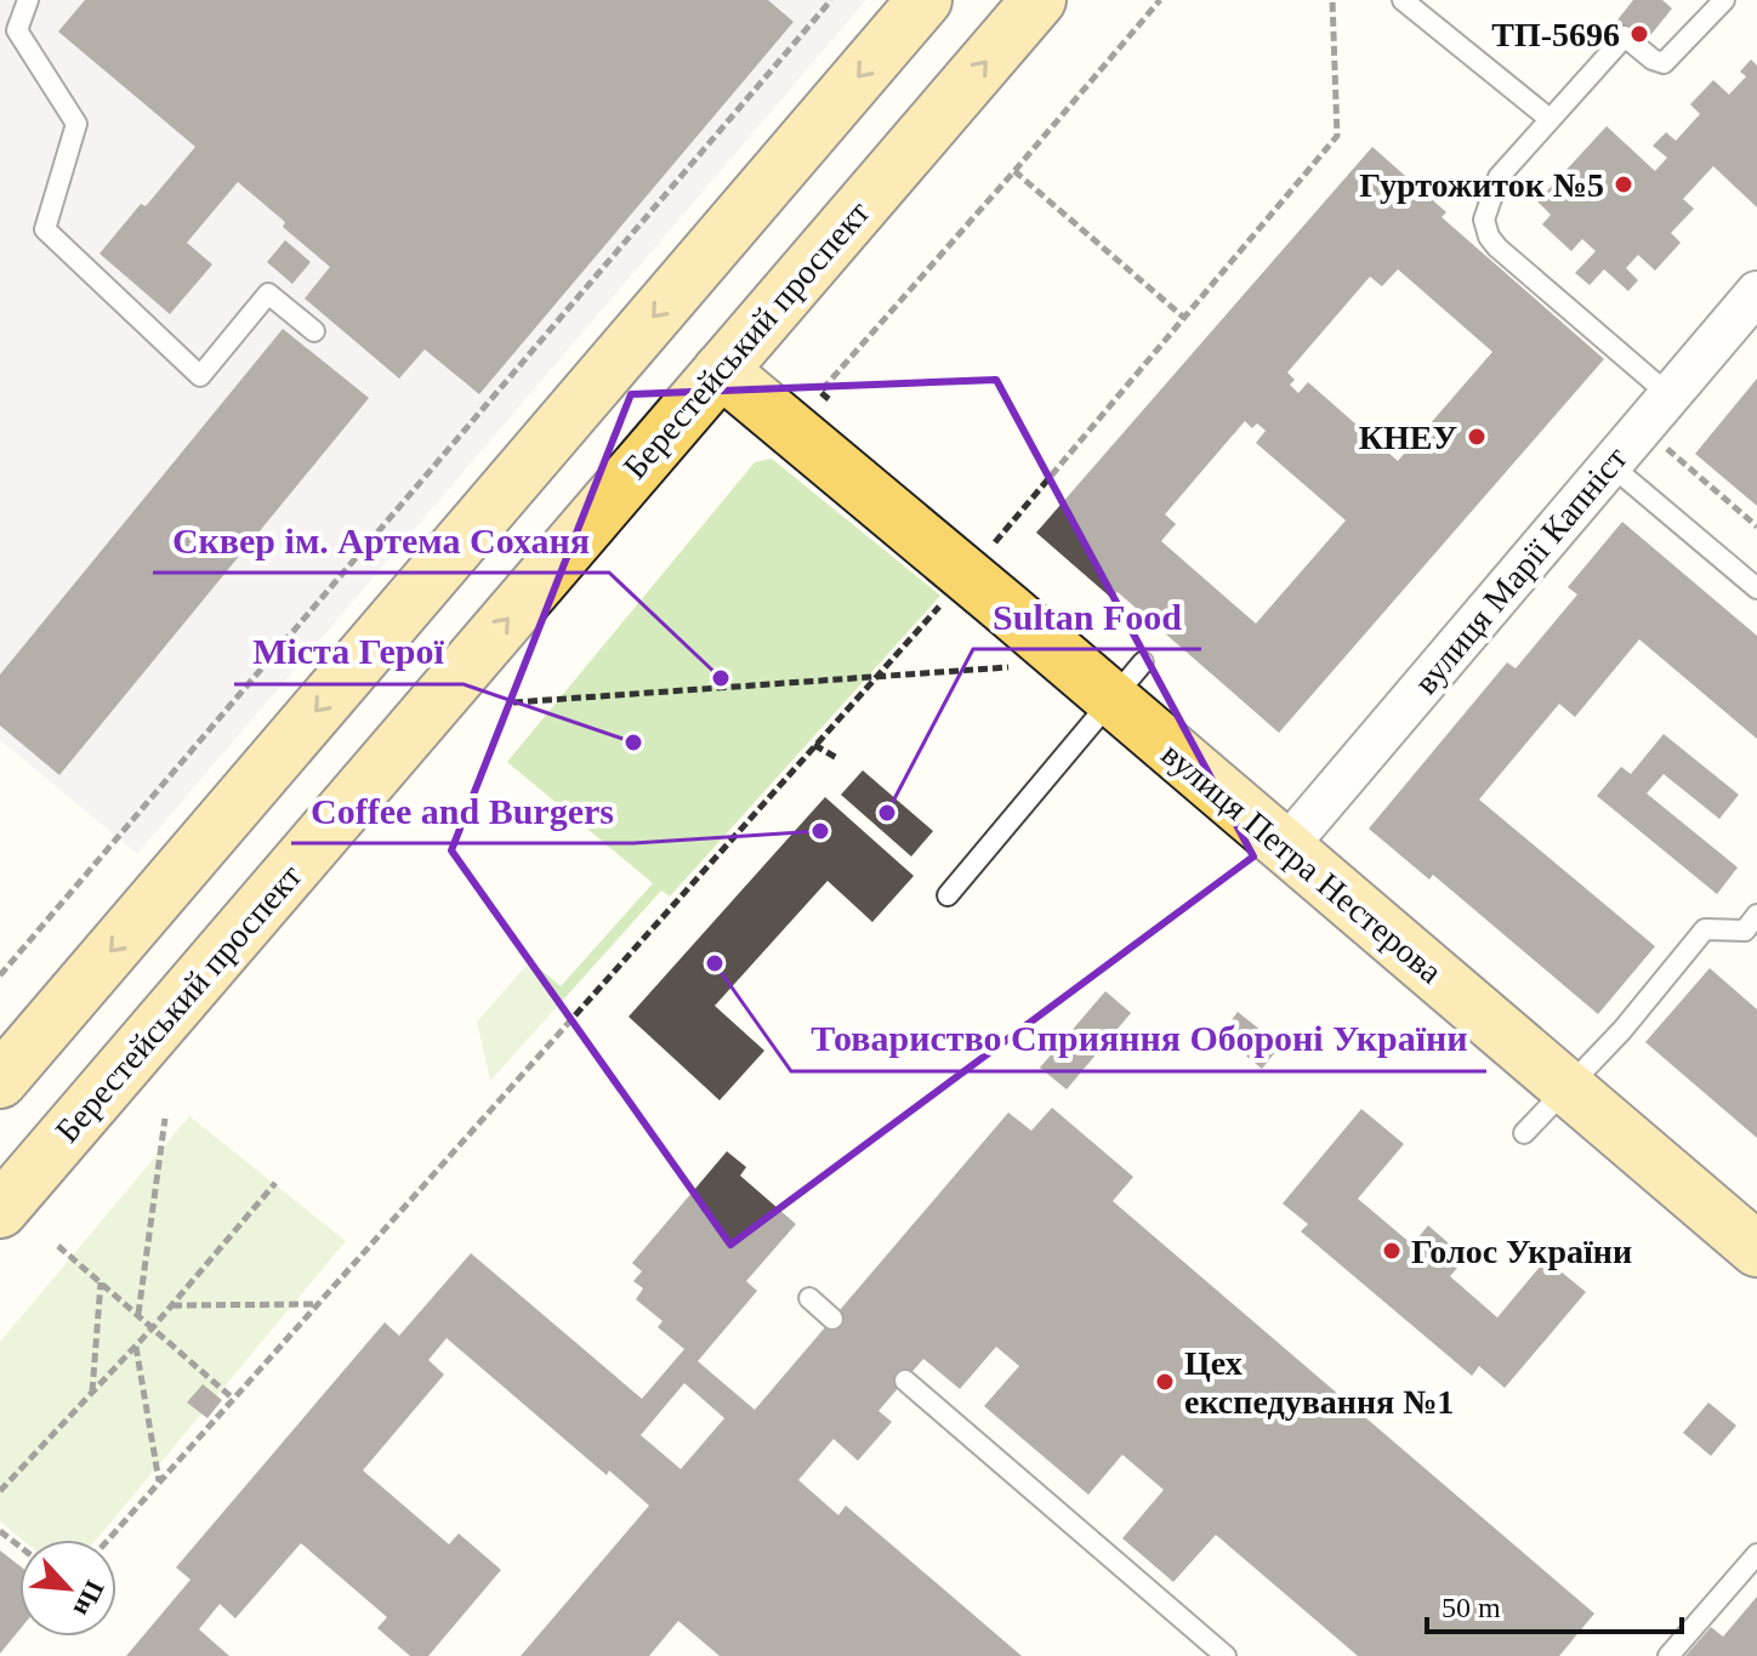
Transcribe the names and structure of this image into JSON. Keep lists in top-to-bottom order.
{
  "streets": {
    "main road": ["Берестейський проспект", "вулиця Петра Нестерова"],
    "street": ["вулиця Марії Капніст"]
  },
  "crossings": [
    ["Берестейський проспект", "вулиця Петра Нестерова"],
    ["вулиця Марії Капніст", "вулиця Петра Нестерова"]
  ],
  "places": [
    "ТП-5696",
    "Гуртожиток №5",
    "КНЕУ",
    "Сквер ім. Артема Соханя",
    "Міста Герої",
    "Sultan Food",
    "Coffee and Burgers",
    "Товариство Сприяння Обороні України",
    "Голос України",
    "Цех експедування №1"
  ],
  "scale_bar": "50 m",
  "north": "bottom right"
}
